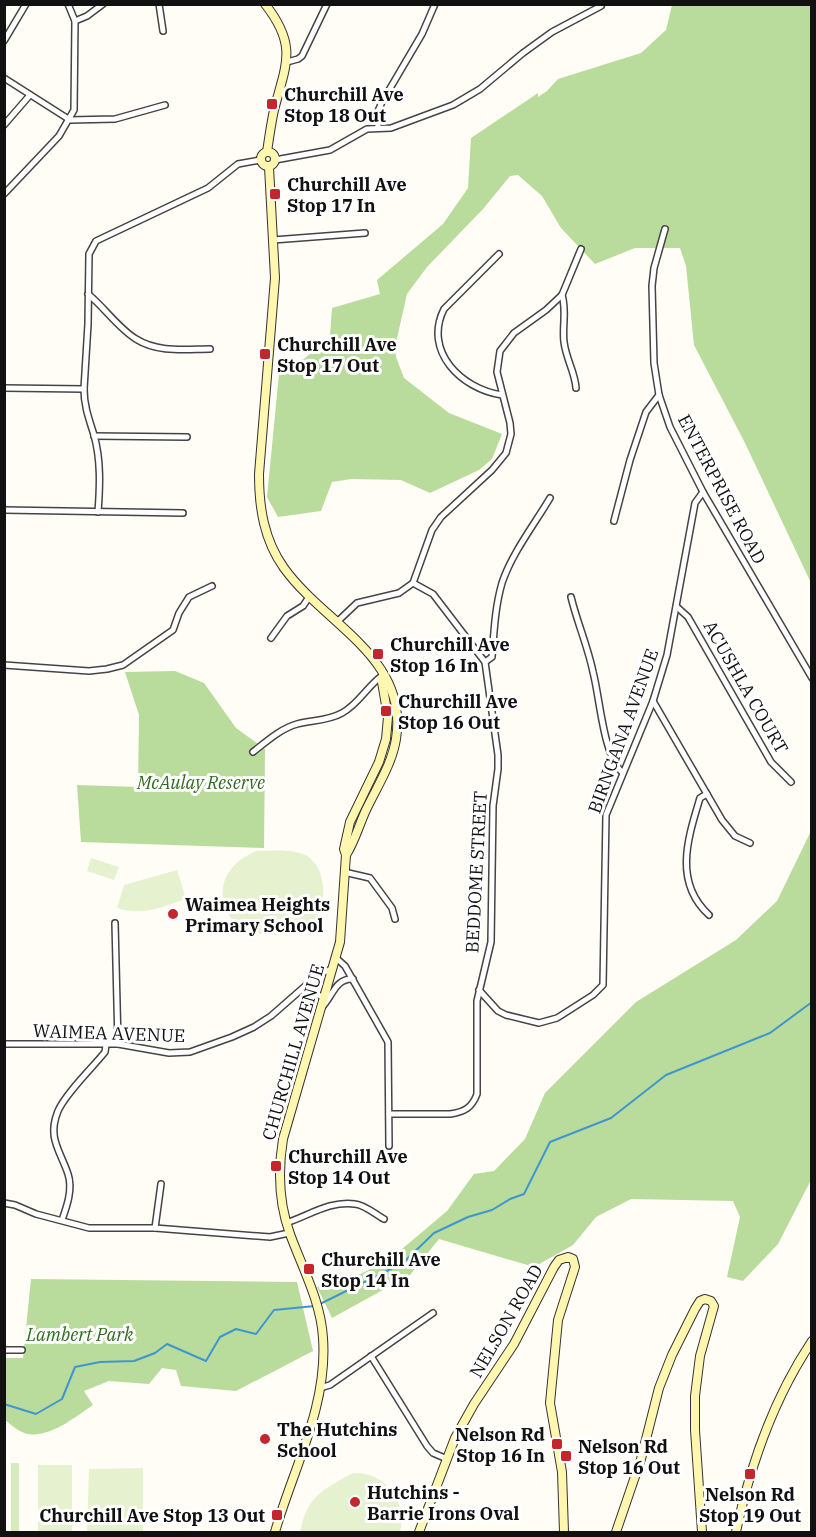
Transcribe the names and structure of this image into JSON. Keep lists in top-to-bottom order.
{
  "streets": {
    "street": [
      "ENTERPRISE ROAD",
      "ACUSHLA COURT",
      "BIRNGANA AVENUE",
      "BEDDOME STREET",
      "WAIMEA AVENUE",
      "CHURCHILL AVENUE",
      "NELSON ROAD"
    ]
  },
  "crossings": [
    ["ENTERPRISE ROAD", "BIRNGANA AVENUE"],
    ["ACUSHLA COURT", "BIRNGANA AVENUE"],
    ["BIRNGANA AVENUE", "BEDDOME STREET"],
    ["WAIMEA AVENUE", "CHURCHILL AVENUE"]
  ],
  "parks": ["McAulay Reserve", "Lambert Park"],
  "places": {
    "transit": [
      "Churchill Ave Stop 18 Out",
      "Churchill Ave Stop 17 In",
      "Churchill Ave Stop 17 Out",
      "Churchill Ave Stop 16 In",
      "Churchill Ave Stop 16 Out",
      "Churchill Ave Stop 14 Out",
      "Churchill Ave Stop 14 In",
      "Nelson Rd Stop 16 In",
      "Nelson Rd Stop 16 Out",
      "Nelson Rd Stop 19 Out",
      "Churchill Ave Stop 13 Out"
    ],
    "other": ["Waimea Heights Primary School", "The Hutchins School", "Hutchins - Barrie Irons Oval"]
  }
}
